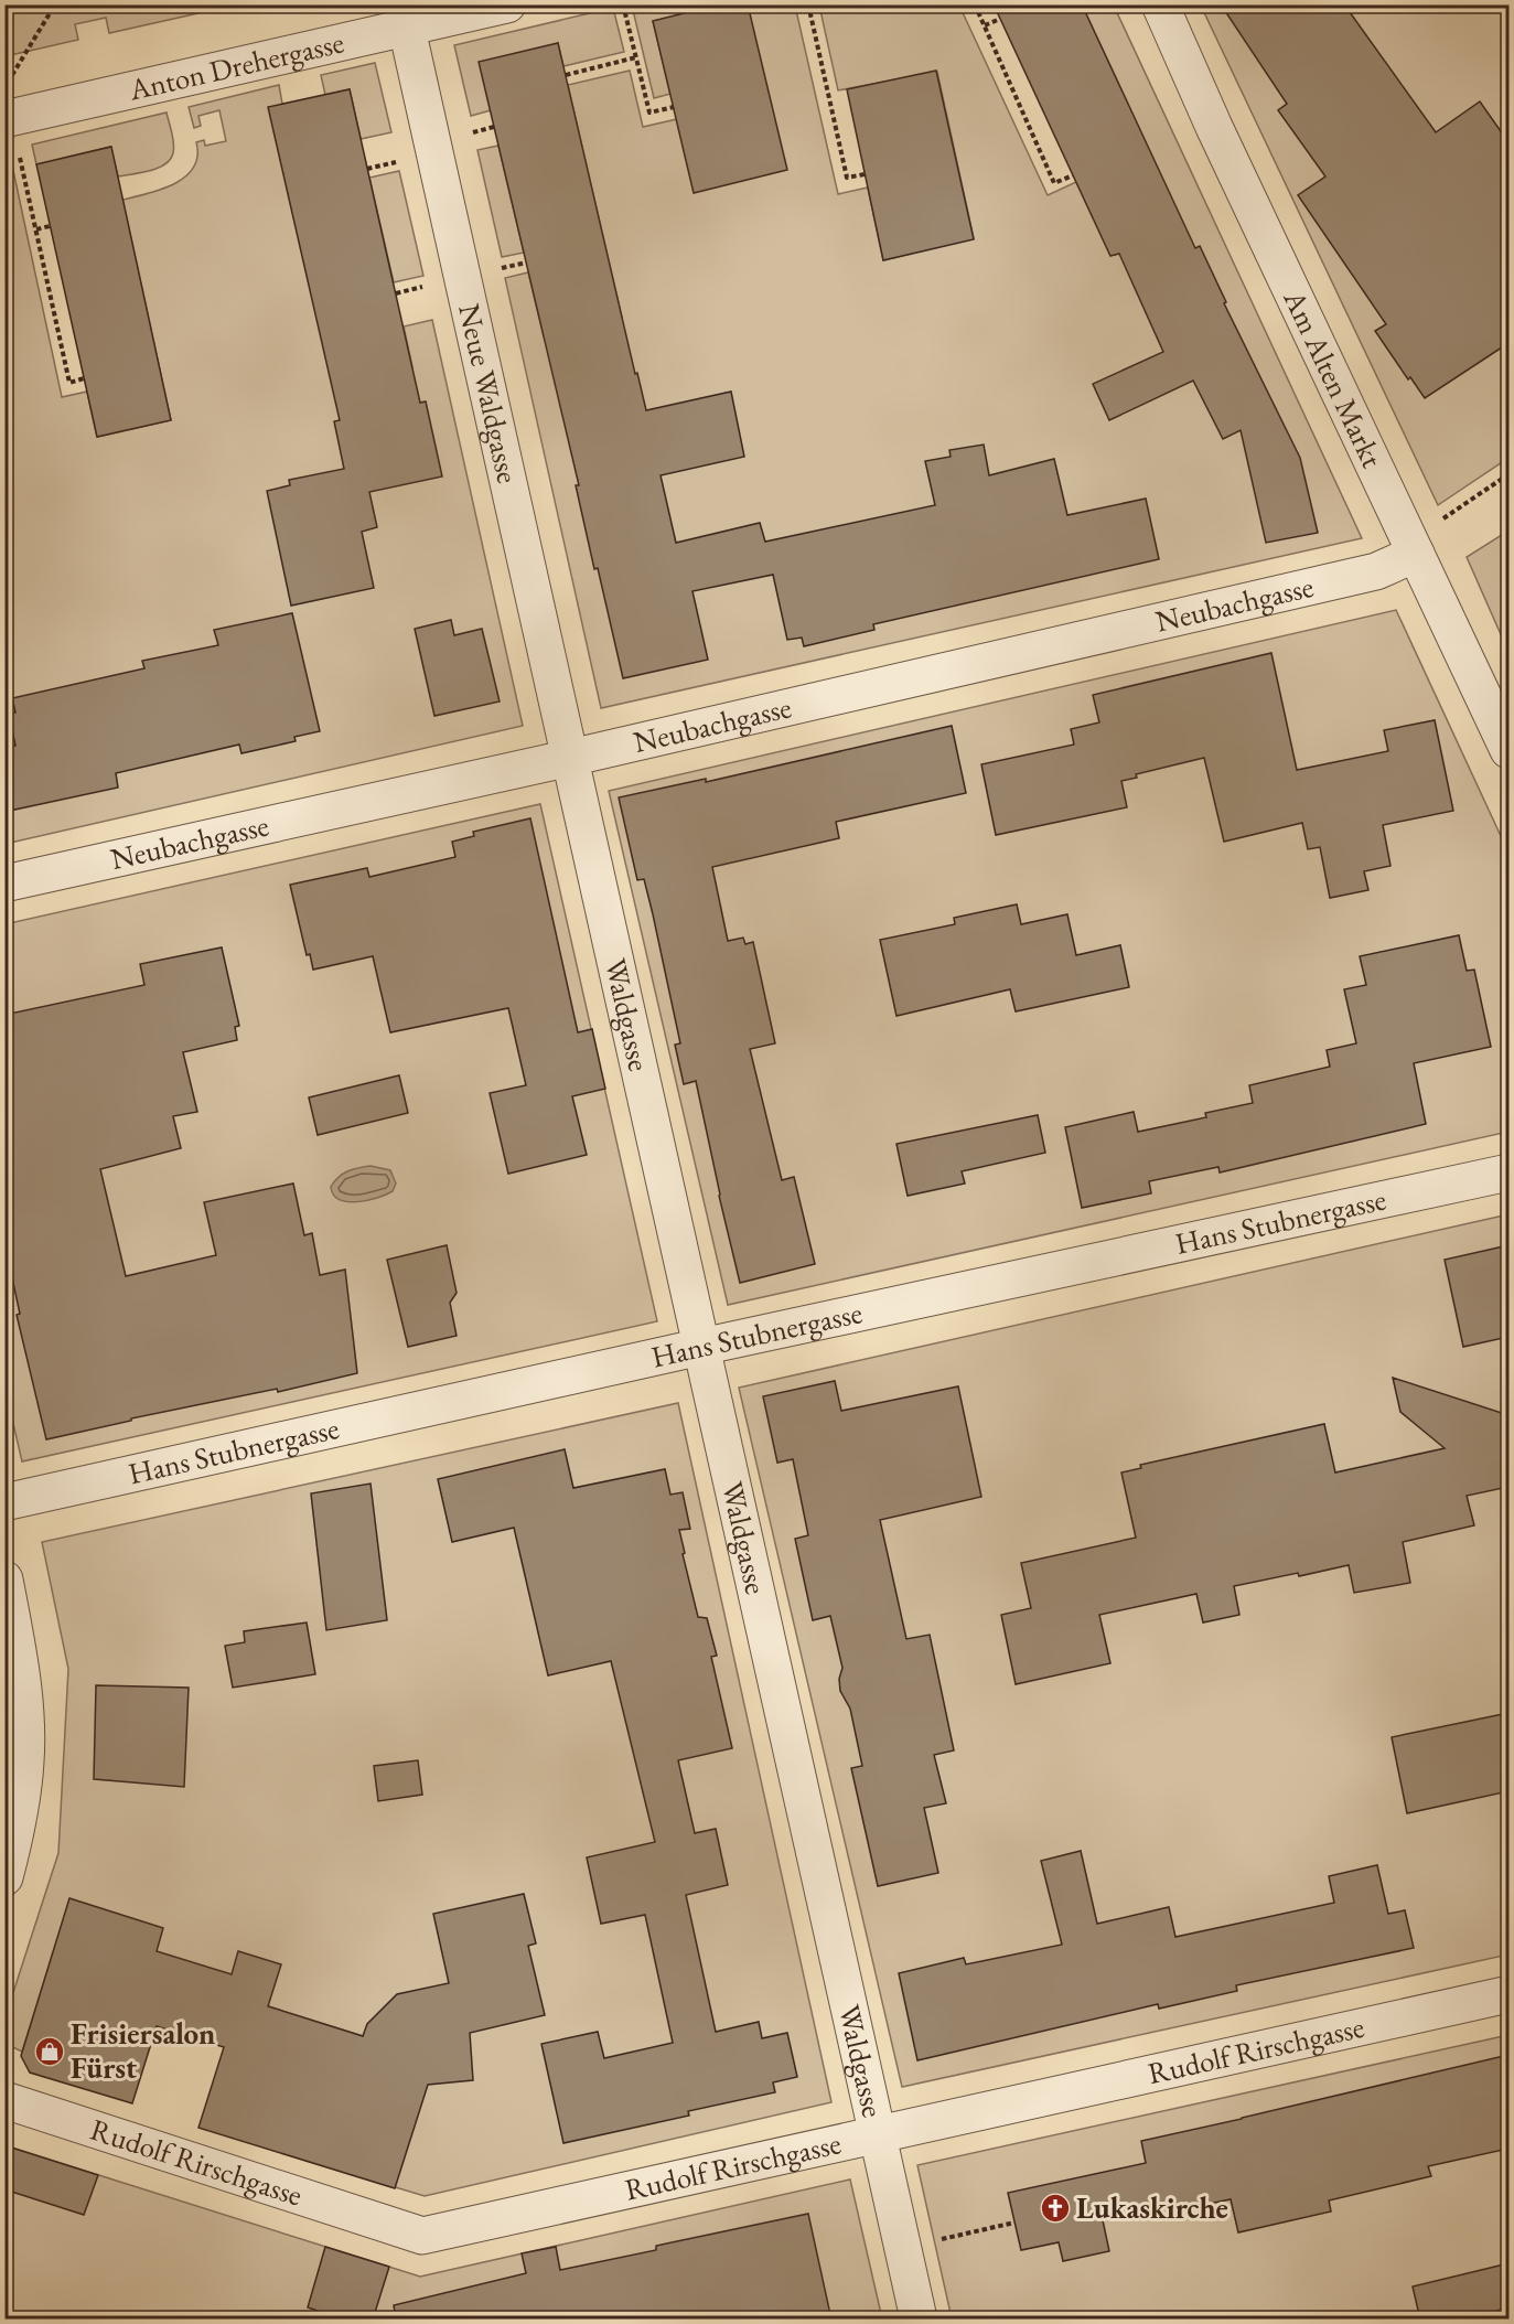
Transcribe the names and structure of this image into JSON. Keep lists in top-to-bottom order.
{
  "streets": {
    "street": [
      "Anton Drehergasse",
      "Am Alten Markt",
      "Neue Waldgasse",
      "Neubachgasse",
      "Waldgasse",
      "Hans Stubnergasse",
      "Rudolf Rirschgasse"
    ]
  },
  "crossings": [
    ["Anton Drehergasse", "Neue Waldgasse"],
    ["Am Alten Markt", "Neubachgasse"],
    ["Neue Waldgasse", "Neubachgasse"],
    ["Neue Waldgasse", "Waldgasse"],
    ["Neubachgasse", "Waldgasse"],
    ["Waldgasse", "Hans Stubnergasse"],
    ["Waldgasse", "Rudolf Rirschgasse"]
  ],
  "places": {
    "shop": ["Frisiersalon Fürst"],
    "church": ["Lukaskirche"]
  }
}
